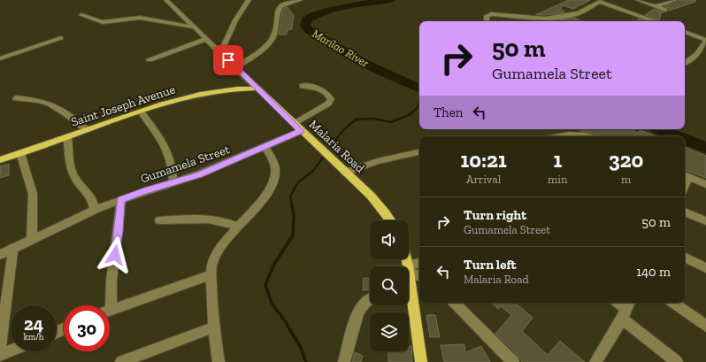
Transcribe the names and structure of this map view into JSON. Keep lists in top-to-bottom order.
{
  "streets": {
    "main road": ["Saint Joseph Avenue", "Malaria Road"],
    "street": ["Gumamela Street"]
  },
  "crossings": [
    ["Saint Joseph Avenue", "Malaria Road"],
    ["Malaria Road", "Gumamela Street"]
  ],
  "water": ["Marilao River"],
  "page": {
    "turn": ["50 m", "Gumamela Street"],
    "then": "Then",
    "eta": [
      "10:21",
      "Arrival",
      "1",
      "min",
      "320",
      "m"
    ],
    "list": [
      {
        "name": "Turn right",
        "note": "Gumamela Street",
        "value": "50 m"
      },
      {
        "name": "Turn left",
        "note": "Malaria Road",
        "value": "140 m"
      }
    ],
    "speed": "24 km/h",
    "limit": "30"
  }
}
